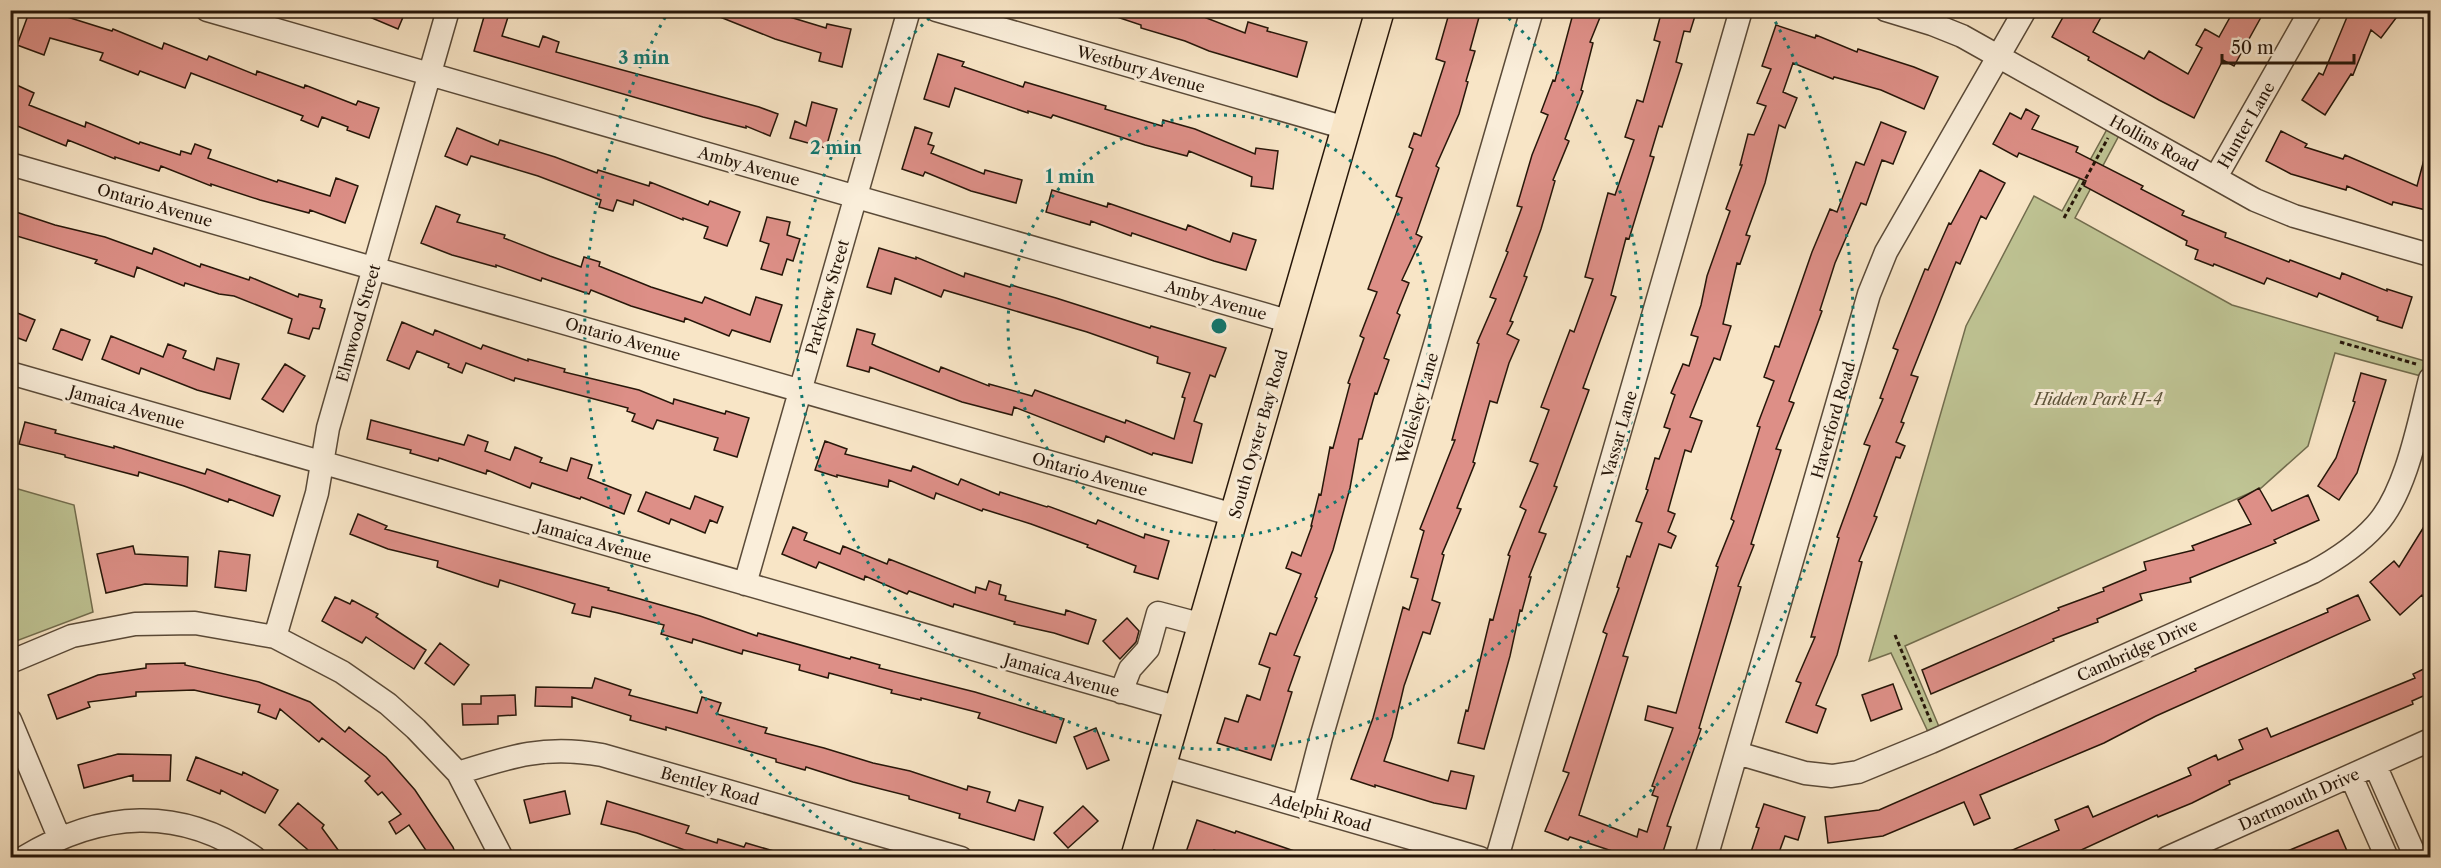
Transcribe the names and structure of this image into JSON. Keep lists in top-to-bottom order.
{
  "streets": {
    "main road": ["South Oyster Bay Road"],
    "street": [
      "Westbury Avenue",
      "Hunter Lane",
      "Hollins Road",
      "Amby Avenue",
      "Ontario Avenue",
      "Parkview Street",
      "Elmwood Street",
      "Jamaica Avenue",
      "Wellesley Lane",
      "Haverford Road",
      "Vassar Lane",
      "Cambridge Drive",
      "Bentley Road",
      "Dartmouth Drive",
      "Adelphi Road"
    ]
  },
  "crossings": [
    ["Westbury Avenue", "South Oyster Bay Road"],
    ["Hunter Lane", "Hollins Road"],
    ["Hollins Road", "Haverford Road"],
    ["Amby Avenue", "Parkview Street"],
    ["Amby Avenue", "Elmwood Street"],
    ["Amby Avenue", "South Oyster Bay Road"],
    ["Ontario Avenue", "Parkview Street"],
    ["Ontario Avenue", "Elmwood Street"],
    ["Ontario Avenue", "South Oyster Bay Road"],
    ["Parkview Street", "Jamaica Avenue"],
    ["Elmwood Street", "Jamaica Avenue"],
    ["Jamaica Avenue", "South Oyster Bay Road"],
    ["Wellesley Lane", "Adelphi Road"],
    ["Haverford Road", "Cambridge Drive"],
    ["South Oyster Bay Road", "Adelphi Road"]
  ],
  "parks": ["Hidden Park H-4"],
  "scale_bar": "50 m",
  "rings": ["3 min", "2 min", "1 min"]
}
